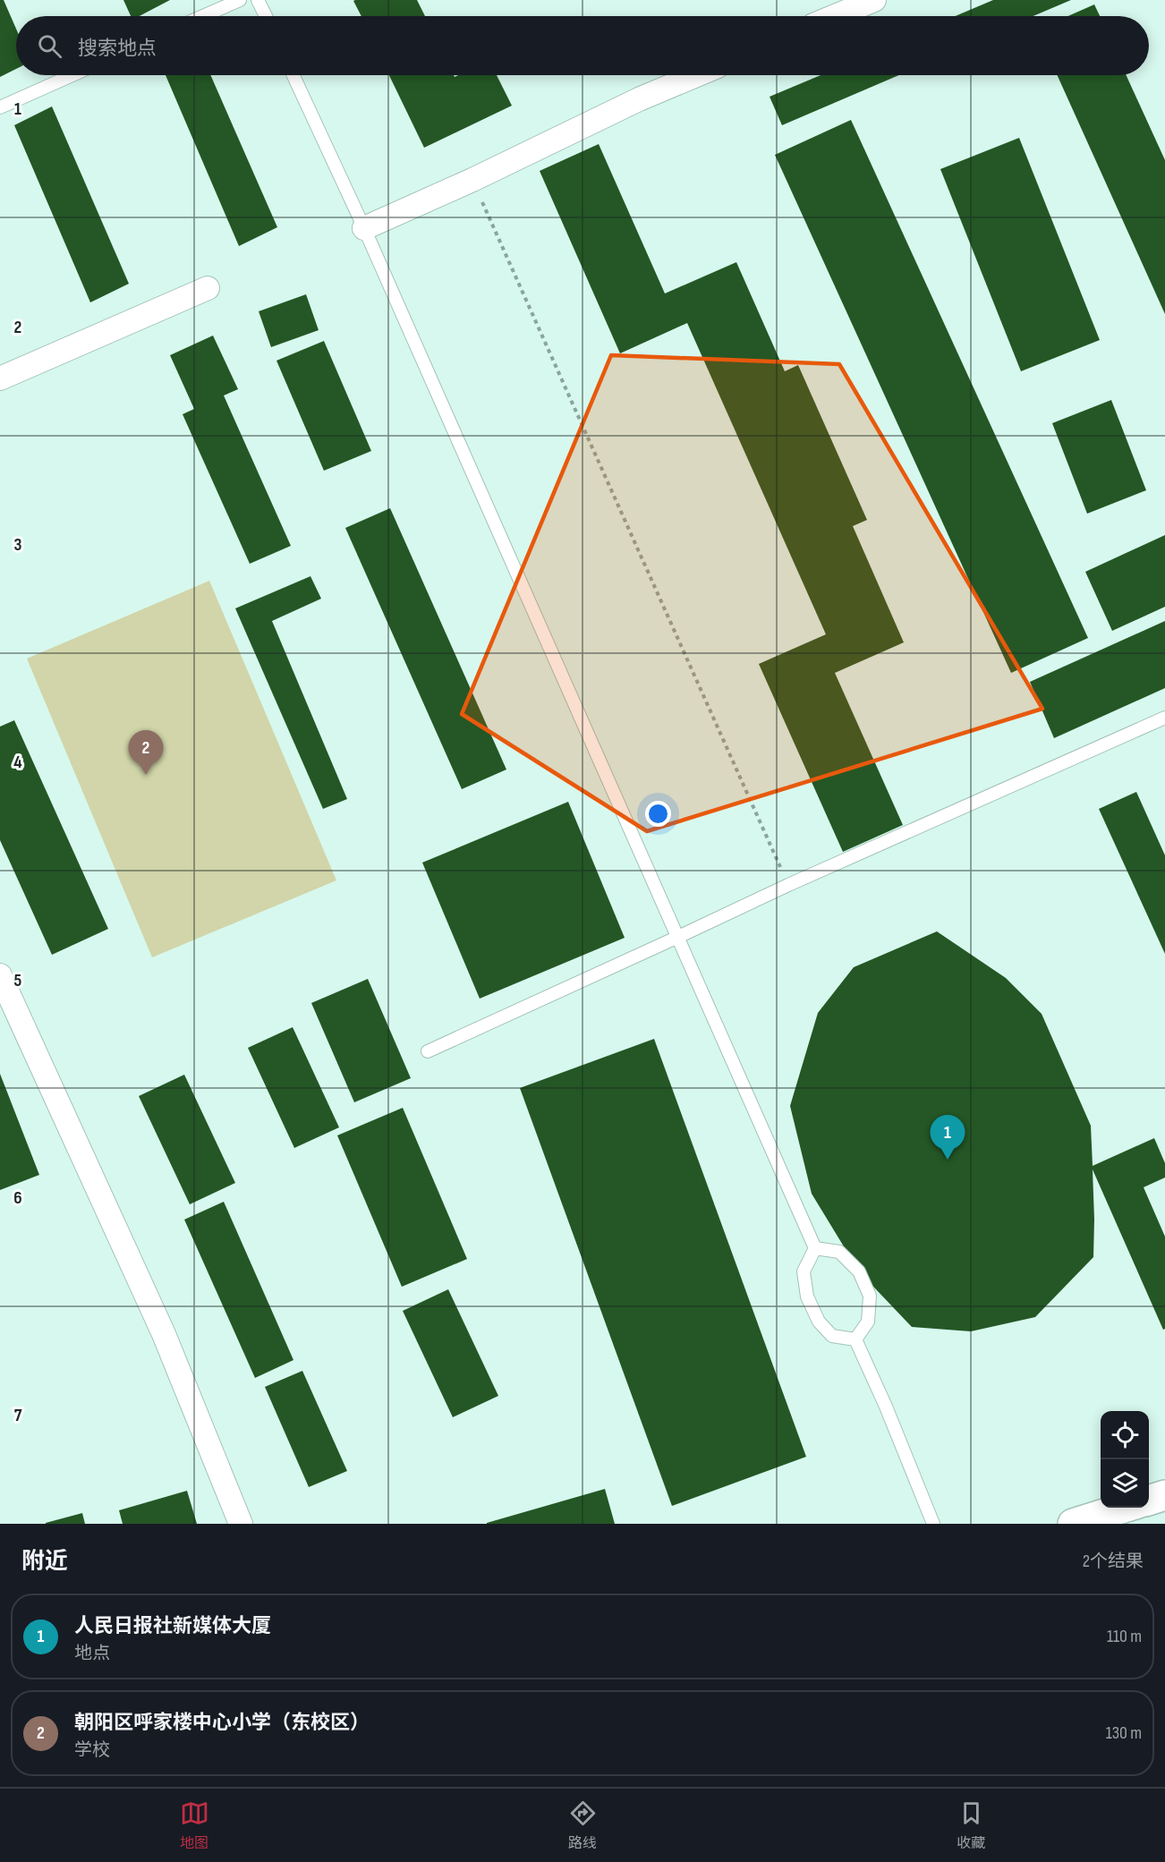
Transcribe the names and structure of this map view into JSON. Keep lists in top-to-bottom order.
{
  "page": {
    "search": "搜索地点",
    "pins": ["2", "1"],
    "heading": ["附近", "2个结果"],
    "list": [
      {
        "mark": "1",
        "name": "人民日报社新媒体大厦",
        "note": "地点",
        "value": "110 m"
      },
      {
        "mark": "2",
        "name": "朝阳区呼家楼中心小学（东校区）",
        "note": "学校",
        "value": "130 m"
      }
    ],
    "nav": ["地图", "路线", "收藏"]
  },
  "grid": {
    "rows": [
      "1",
      "2",
      "3",
      "4",
      "5",
      "6",
      "7"
    ]
  }
}
